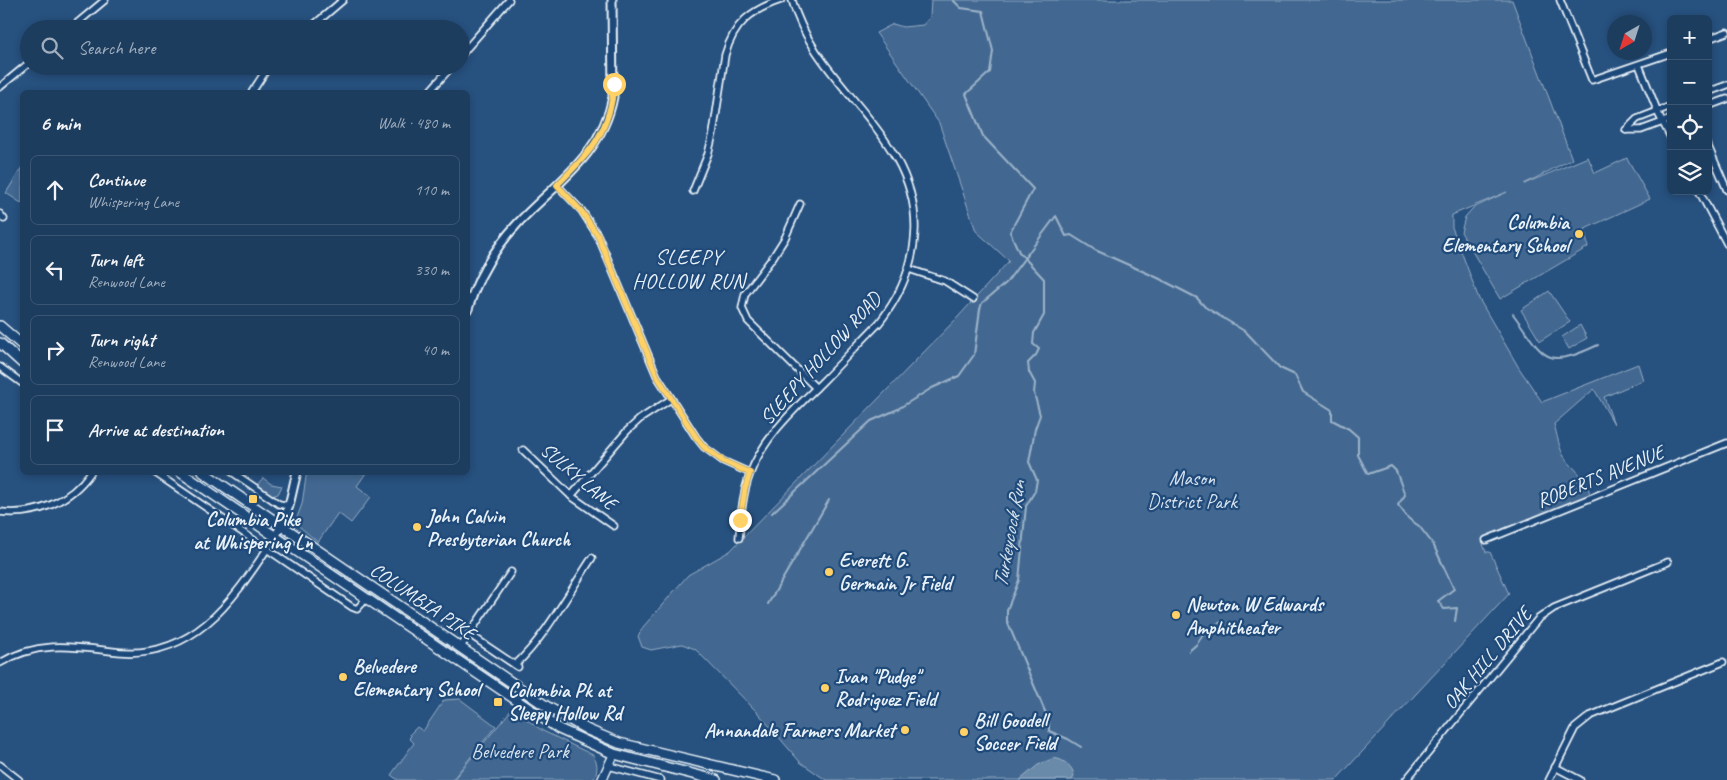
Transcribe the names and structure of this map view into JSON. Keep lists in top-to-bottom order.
{
  "streets": {
    "main road": ["COLUMBIA PIKE"],
    "street": [
      "SLEEPY HOLLOW ROAD",
      "SULKY LANE",
      "ROBERTS AVENUE",
      "OAK HILL DRIVE"
    ]
  },
  "districts": ["SLEEPY HOLLOW RUN"],
  "water": ["Turkeycock Run"],
  "parks": ["Mason District Park", "Belvedere Park"],
  "places": {
    "other": [
      "Columbia Elementary School",
      "John Calvin Presbyterian Church",
      "Everett G. Germain Jr Field",
      "Newton W Edwards Amphitheater",
      "Belvedere Elementary School",
      "Ivan \"Pudge\" Rodriguez Field",
      "Annandale Farmers Market",
      "Bill Goodell Soccer Field"
    ],
    "transit": ["Columbia Pike at Whispering Ln", "Columbia Pk at Sleepy Hollow Rd"]
  },
  "north": "bottom left",
  "page": {
    "map_buttons": ["+", "−"],
    "search": "Search here",
    "heading": ["6 min", "Walk · 480 m"],
    "list": [
      ["Continue", "Whispering Lane", "110 m"],
      ["Turn left", "Renwood Lane", "330 m"],
      ["Turn right", "Renwood Lane", "40 m"],
      "Arrive at destination"
    ]
  }
}
